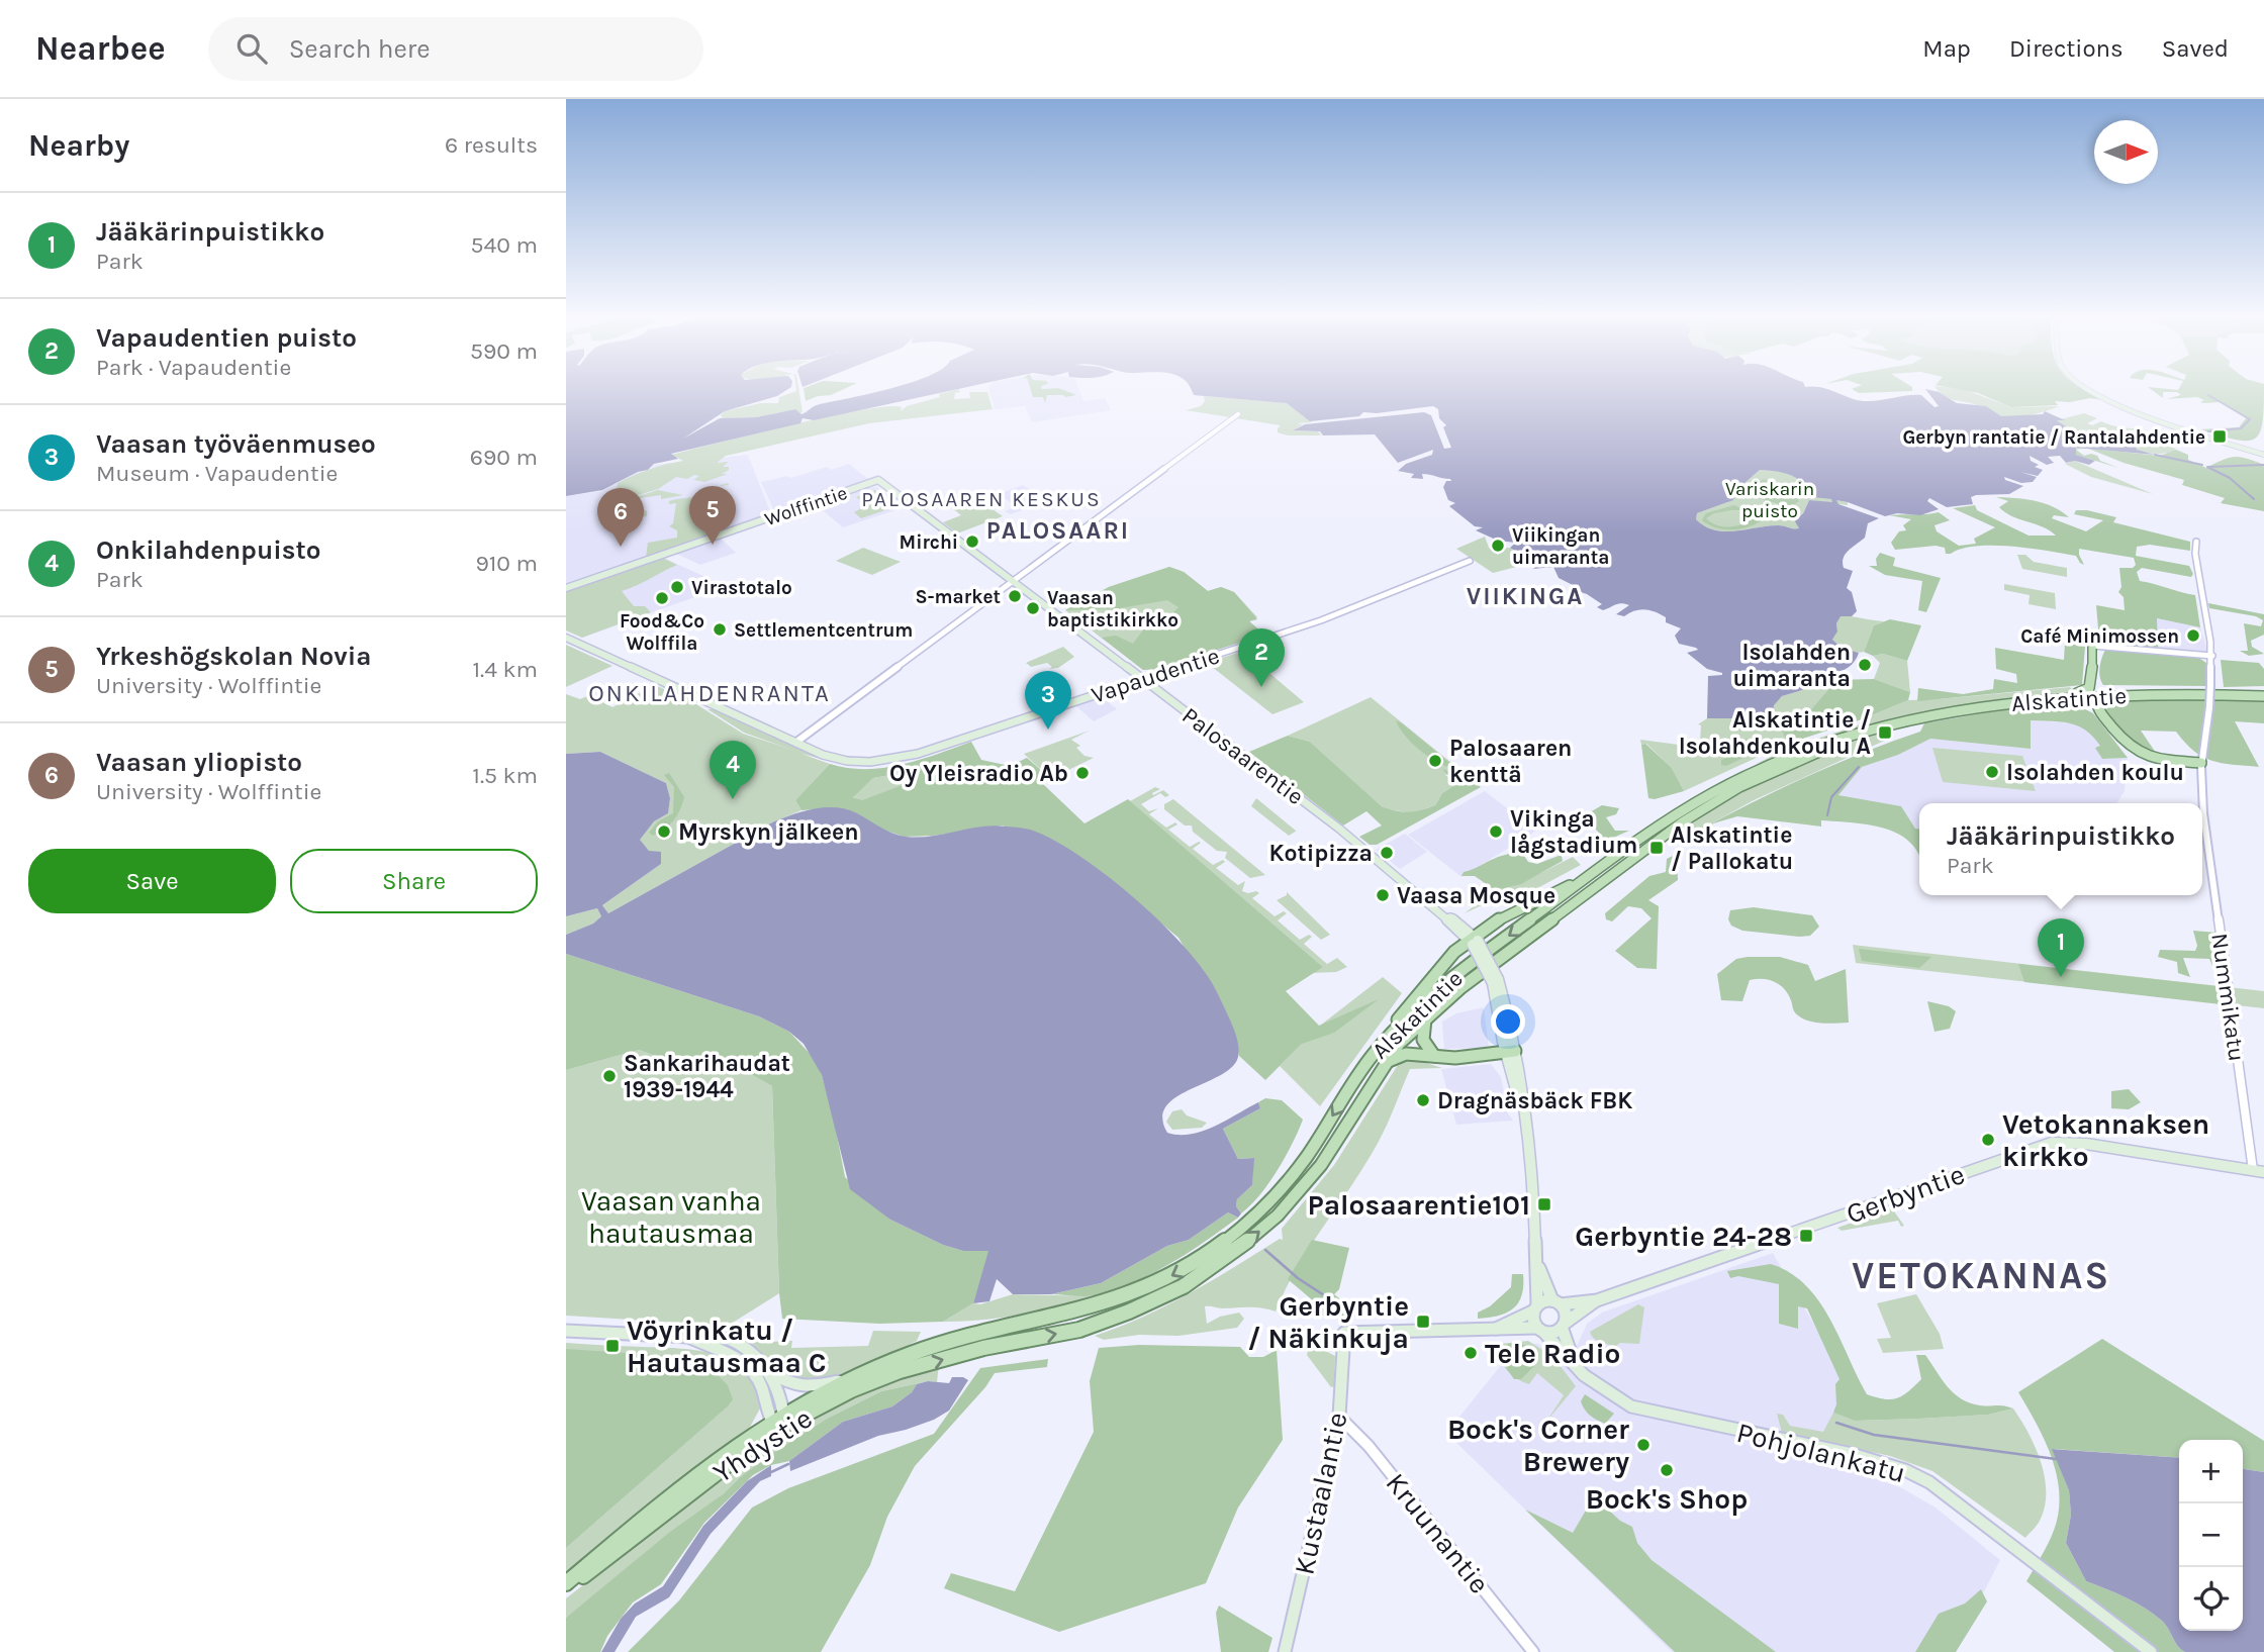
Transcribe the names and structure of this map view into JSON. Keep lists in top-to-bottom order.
{
  "streets": {
    "main road": [
      "Wolffintie",
      "Vapaudentie",
      "Alskatintie",
      "Palosaarentie",
      "Gerbyntie",
      "Yhdystie",
      "Pohjolankatu",
      "Kustaalantie"
    ],
    "street": ["Nummikatu", "Kruunantie"]
  },
  "crossings": [
    ["Wolffintie", "Palosaarentie"],
    ["Vapaudentie", "Palosaarentie"],
    ["Alskatintie", "Yhdystie"],
    ["Palosaarentie", "Gerbyntie"],
    ["Palosaarentie", "Pohjolankatu"],
    ["Nummikatu", "Gerbyntie"],
    ["Gerbyntie", "Pohjolankatu"],
    ["Kustaalantie", "Kruunantie"]
  ],
  "districts": [
    "PALOSAAREN KESKUS",
    "PALOSAARI",
    "VIIKINGA",
    "ONKILAHDENRANTA",
    "VETOKANNAS"
  ],
  "parks": ["Variskarin puisto", "Vaasan vanha hautausmaa"],
  "places": {
    "transit": [
      "Gerbyn rantatie / Rantalahdentie",
      "Alskatintie / Isolahdenkoulu A",
      "Alskatintie / Pallokatu",
      "Palosaarentie101",
      "Gerbyntie 24-28",
      "Gerbyntie / Näkinkuja",
      "Vöyrinkatu / Hautausmaa C"
    ],
    "other": [
      "Mirchi",
      "Viikingan uimaranta",
      "Virastotalo",
      "S-market",
      "Food&Co Wolffila",
      "Vaasan baptistikirkko",
      "Settlementcentrum",
      "Café Minimossen",
      "Isolahden uimaranta",
      "Palosaaren kenttä",
      "Isolahden koulu",
      "Oy Yleisradio Ab",
      "Myrskyn jälkeen",
      "Vikinga lågstadium",
      "Kotipizza",
      "Vaasa Mosque",
      "Sankarihaudat 1939-1944",
      "Dragnäsbäck FBK",
      "Vetokannaksen kirkko",
      "Tele Radio",
      "Bock's Corner Brewery",
      "Bock's Shop"
    ]
  },
  "north": "right",
  "page": {
    "header": "Nearbee",
    "search": "Search here",
    "nav": ["Map", "Directions", "Saved"],
    "heading": ["Nearby", "6 results"],
    "list": [
      {
        "mark": "1",
        "name": "Jääkärinpuistikko",
        "note": "Park",
        "value": "540 m"
      },
      {
        "mark": "2",
        "name": "Vapaudentien puisto",
        "note": "Park · Vapaudentie",
        "value": "590 m"
      },
      {
        "mark": "3",
        "name": "Vaasan työväenmuseo",
        "note": "Museum · Vapaudentie",
        "value": "690 m"
      },
      {
        "mark": "4",
        "name": "Onkilahdenpuisto",
        "note": "Park",
        "value": "910 m"
      },
      {
        "mark": "5",
        "name": "Yrkeshögskolan Novia",
        "note": "University · Wolffintie",
        "value": "1.4 km"
      },
      {
        "mark": "6",
        "name": "Vaasan yliopisto",
        "note": "University · Wolffintie",
        "value": "1.5 km"
      }
    ],
    "pins": [
      "5",
      "6",
      "2",
      "3",
      "4",
      "1"
    ],
    "popup": ["Jääkärinpuistikko", "Park"],
    "buttons": ["Save", "Share"],
    "map_buttons": ["+", "−"]
  }
}
